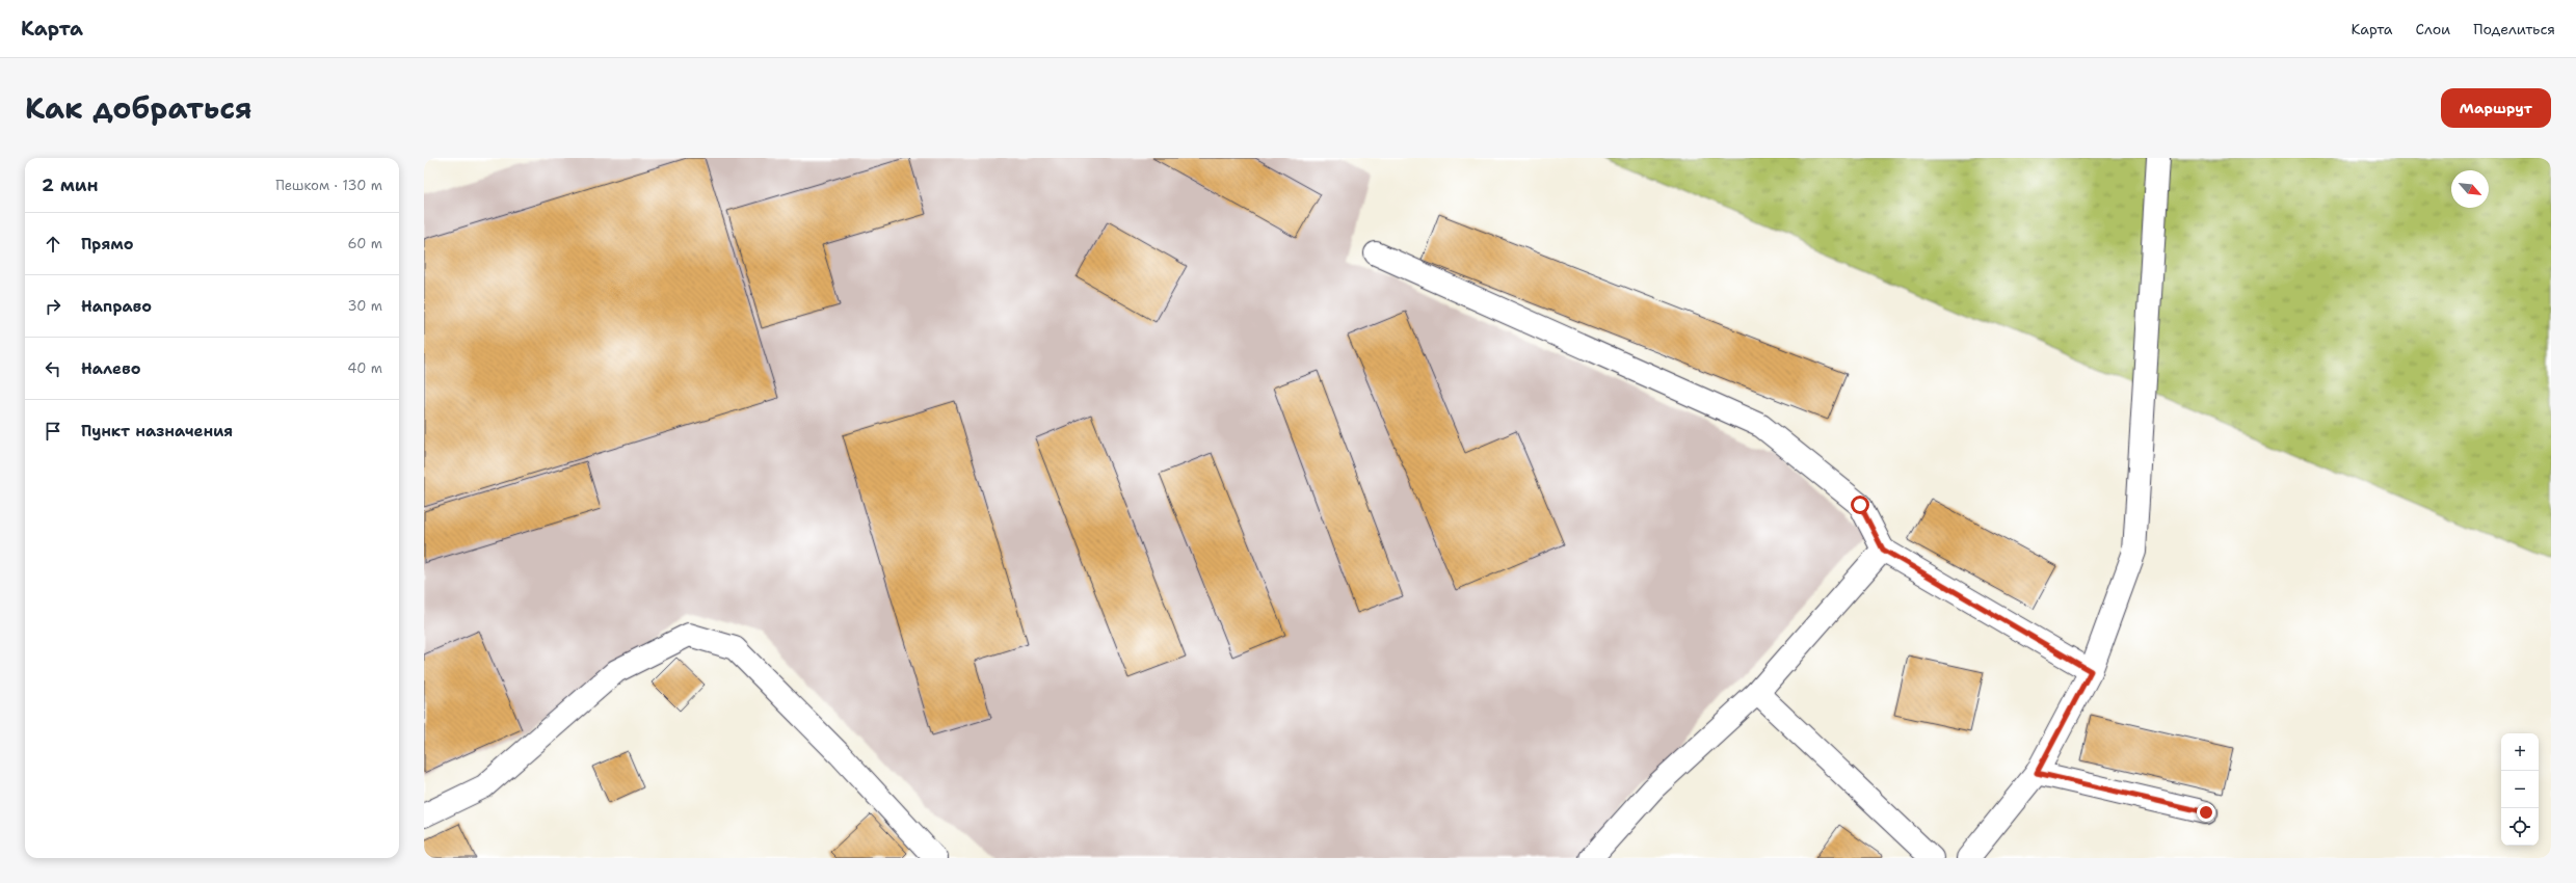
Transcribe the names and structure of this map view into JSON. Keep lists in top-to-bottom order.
{
  "north": "bottom right",
  "page": {
    "header": "Карта",
    "nav": ["Карта", "Слои", "Поделиться"],
    "title": "Как добраться",
    "buttons": "Маршрут",
    "heading": ["2 мин", "Пешком · 130 m"],
    "list": [
      ["Прямо", "60 m"],
      ["Направо", "30 m"],
      ["Налево", "40 m"],
      "Пункт назначения"
    ],
    "map_buttons": ["+", "−"]
  }
}
